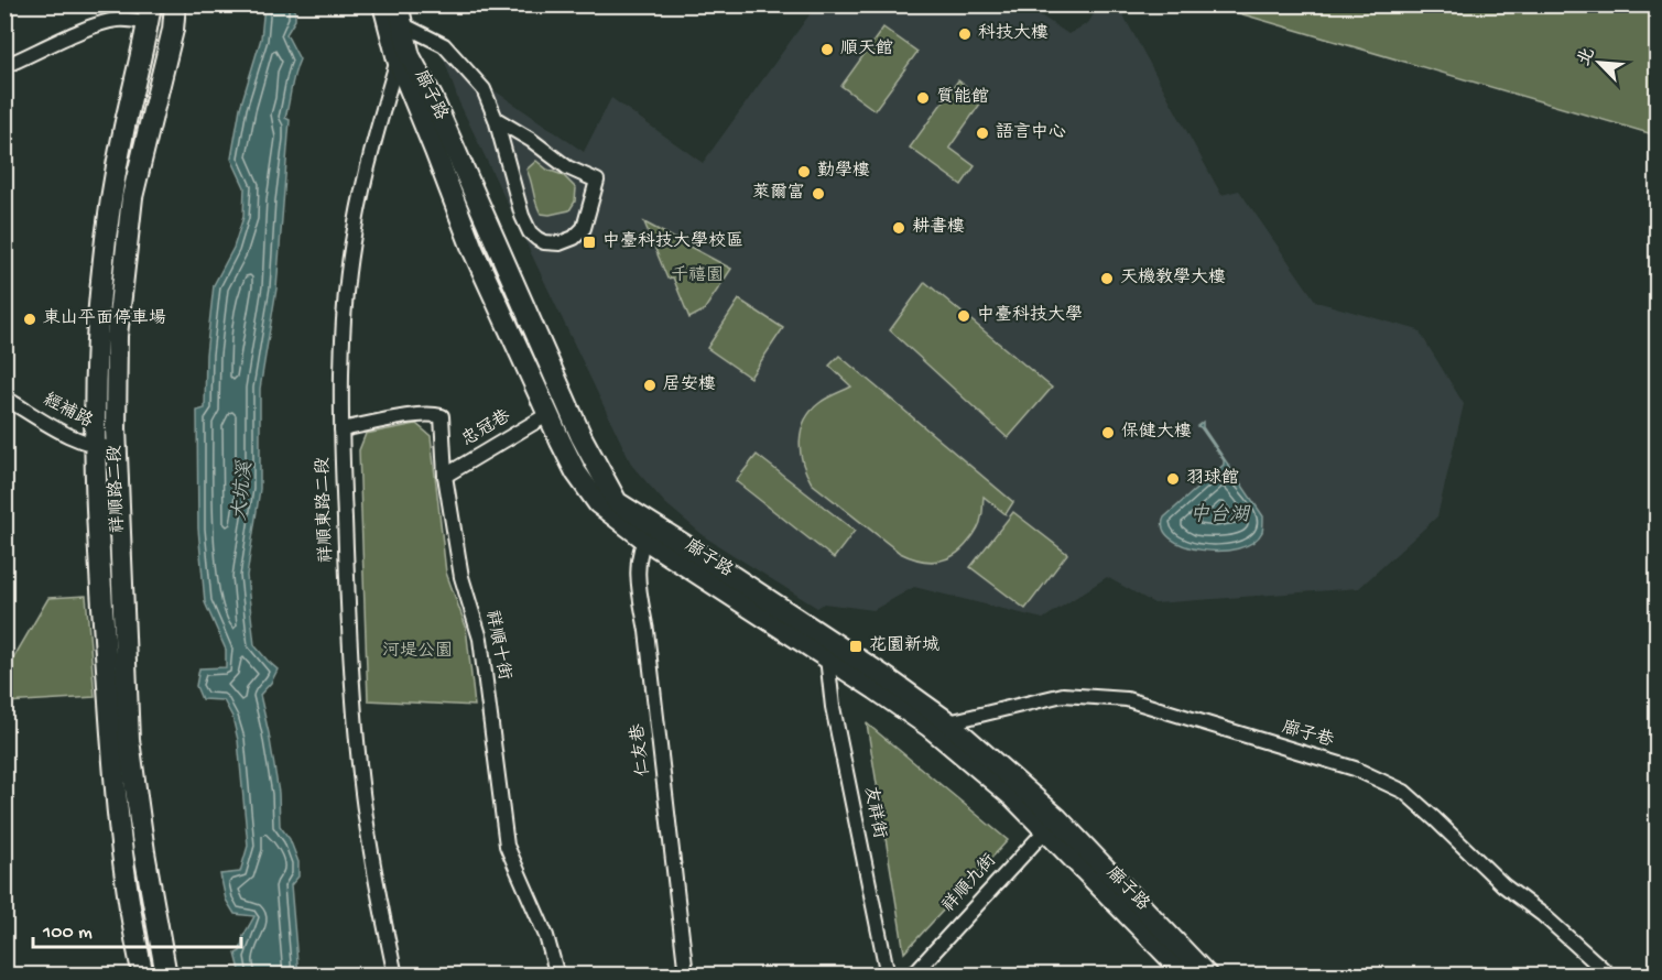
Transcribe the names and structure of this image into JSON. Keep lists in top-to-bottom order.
{
  "streets": {
    "main road": ["廍子路", "祥順路二段"],
    "street": [
      "經補路",
      "忠冠巷",
      "祥順東路二段",
      "祥順十街",
      "廍子巷",
      "仁友巷",
      "友祥街",
      "祥順九街"
    ]
  },
  "crossings": [
    ["廍子路", "忠冠巷"],
    ["廍子路", "祥順東路二段"],
    ["廍子路", "廍子巷"],
    ["廍子路", "仁友巷"],
    ["廍子路", "友祥街"],
    ["廍子路", "祥順九街"],
    ["經補路", "祥順路二段"],
    ["忠冠巷", "祥順十街"],
    ["祥順東路二段", "祥順十街"]
  ],
  "water": ["大坑溪", "中台湖"],
  "parks": ["千禧園", "河堤公園"],
  "places": {
    "other": [
      "科技大樓",
      "順天館",
      "質能館",
      "語言中心",
      "勤學樓",
      "萊爾富",
      "耕書樓",
      "天機教學大樓",
      "中臺科技大學",
      "東山平面停車場",
      "居安樓",
      "保健大樓",
      "羽球館"
    ],
    "transit": ["中臺科技大學校區", "花園新城"]
  },
  "scale_bar": "100 m",
  "north": "top left"
}
